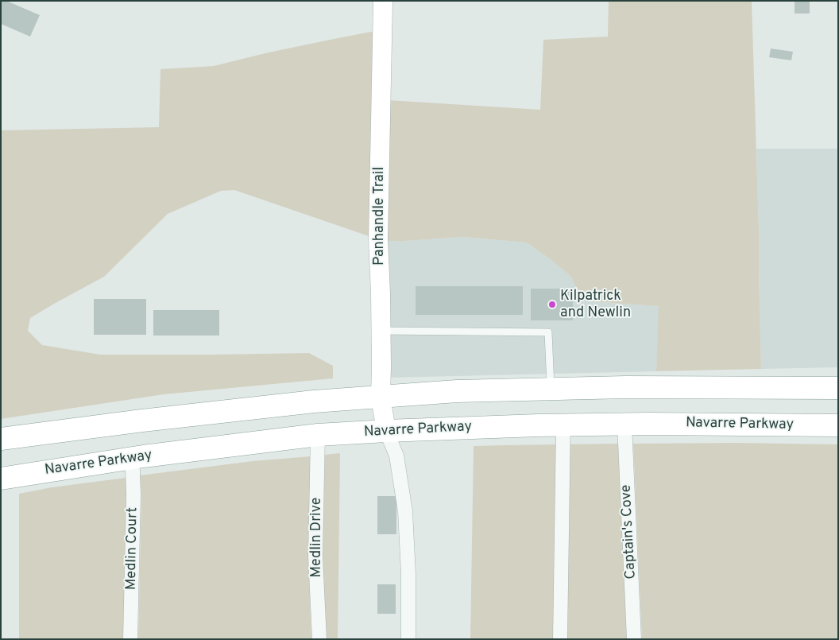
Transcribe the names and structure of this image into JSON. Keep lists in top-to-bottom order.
{
  "streets": {
    "highway": ["Navarre Parkway"],
    "street": [
      "Panhandle Trail",
      "Captain's Cove",
      "Medlin Drive",
      "Medlin Court"
    ]
  },
  "crossings": [
    ["Panhandle Trail", "Navarre Parkway"],
    ["Navarre Parkway", "Captain's Cove"],
    ["Navarre Parkway", "Medlin Drive"],
    ["Navarre Parkway", "Medlin Court"]
  ],
  "places": ["Kilpatrick and Newlin"]
}
